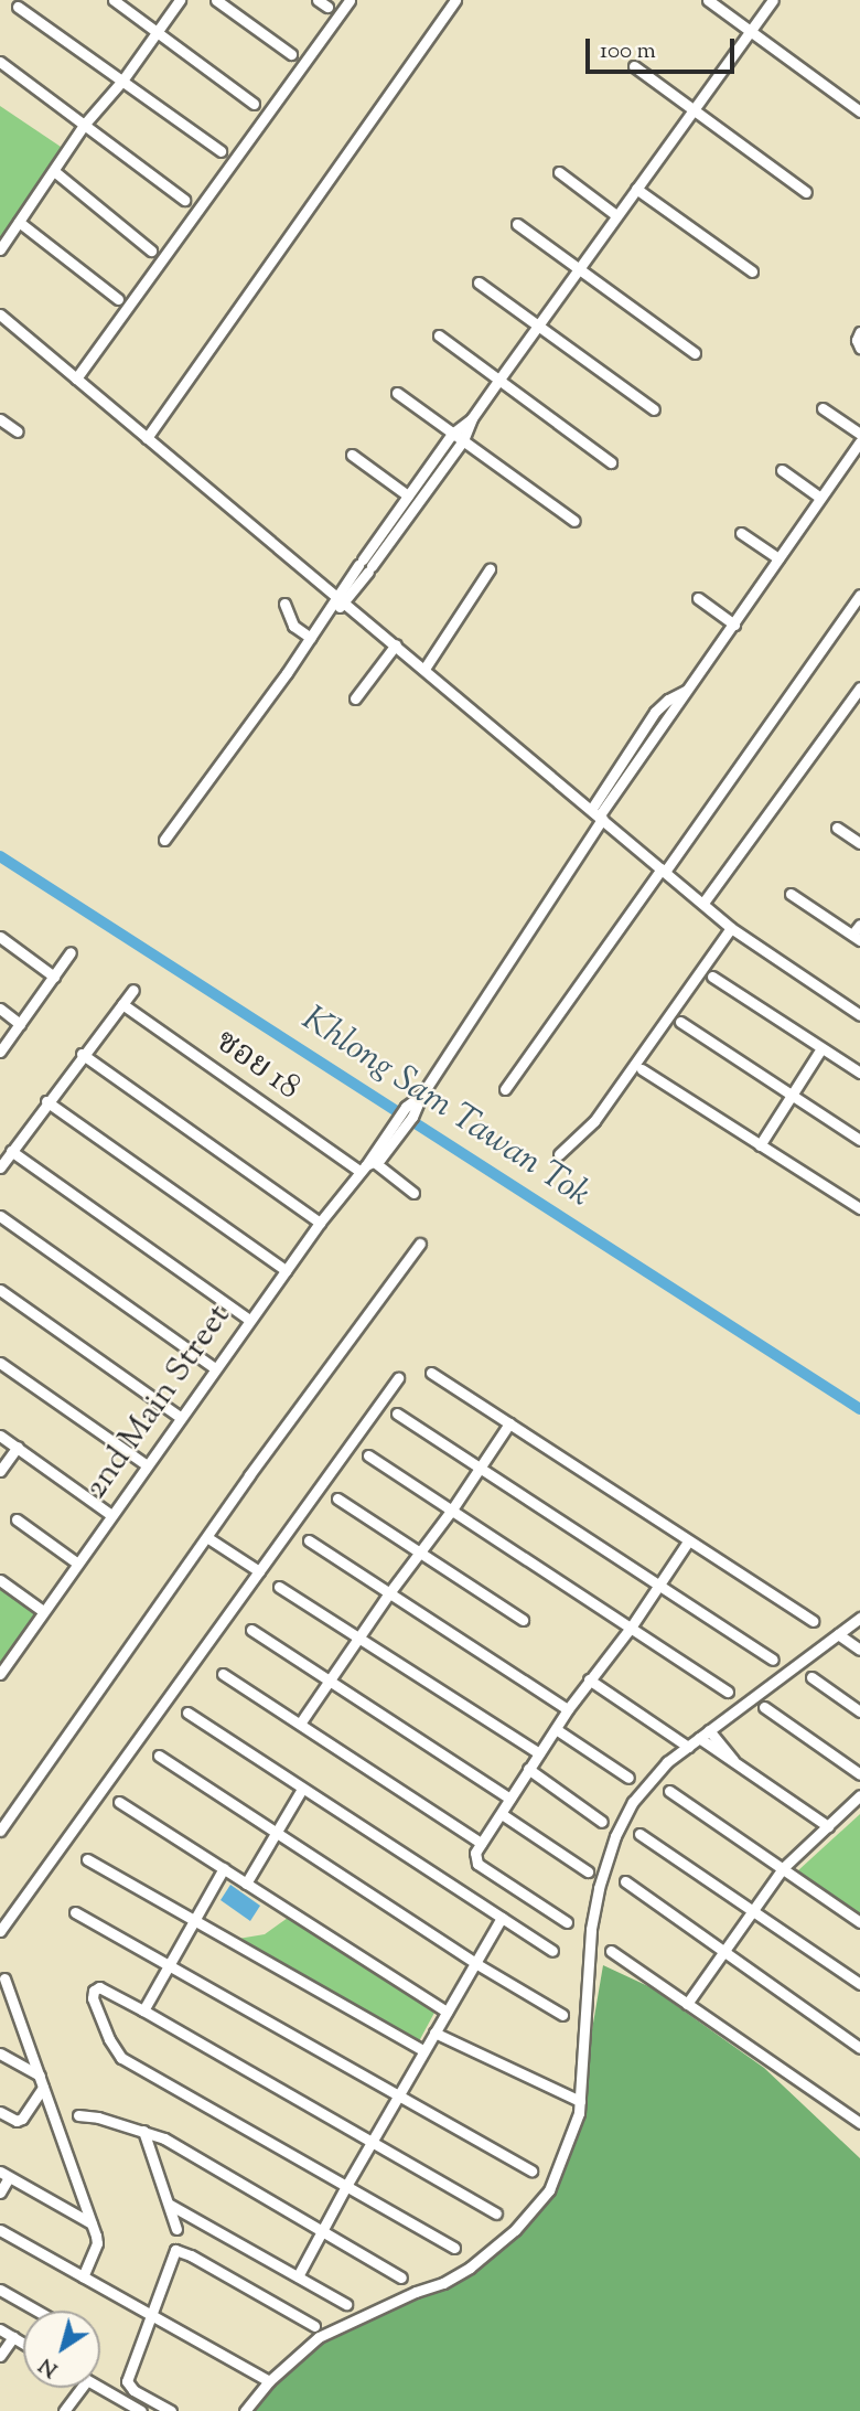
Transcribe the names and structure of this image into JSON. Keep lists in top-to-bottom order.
{
  "streets": {
    "street": ["ซอย 18", "2nd Main Street"]
  },
  "crossings": [
    ["ซอย 18", "2nd Main Street"]
  ],
  "water": ["Khlong Sam Tawan Tok"],
  "scale_bar": "100 m",
  "north": "bottom left"
}
